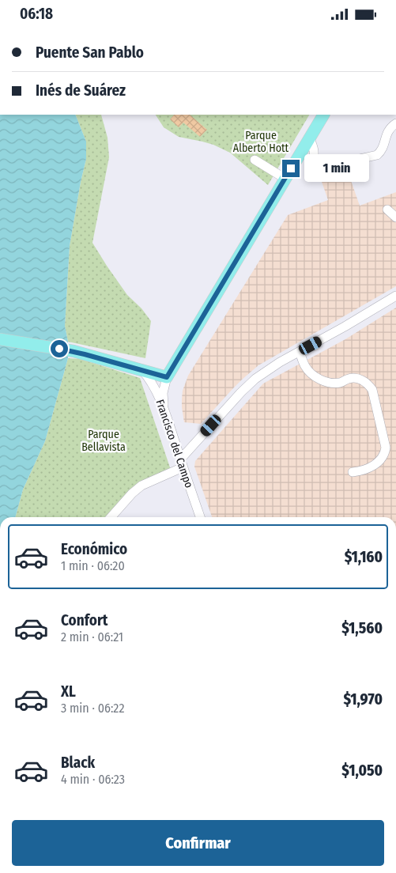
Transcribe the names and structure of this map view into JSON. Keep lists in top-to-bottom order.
{
  "streets": {
    "street": ["Francisco del Campo"]
  },
  "parks": ["Parque Alberto Hott", "Parque Bellavista"],
  "page": {
    "status": "06:18",
    "banner": ["Puente San Pablo", "Inés de Suárez"],
    "bubble": "1 min",
    "list": [
      {
        "name": "Económico",
        "note": "1 min · 06:20",
        "value": "$1,160"
      },
      {
        "name": "Confort",
        "note": "2 min · 06:21",
        "value": "$1,560"
      },
      {
        "name": "XL",
        "note": "3 min · 06:22",
        "value": "$1,970"
      },
      {
        "name": "Black",
        "note": "4 min · 06:23",
        "value": "$1,050"
      }
    ],
    "buttons": "Confirmar"
  }
}
